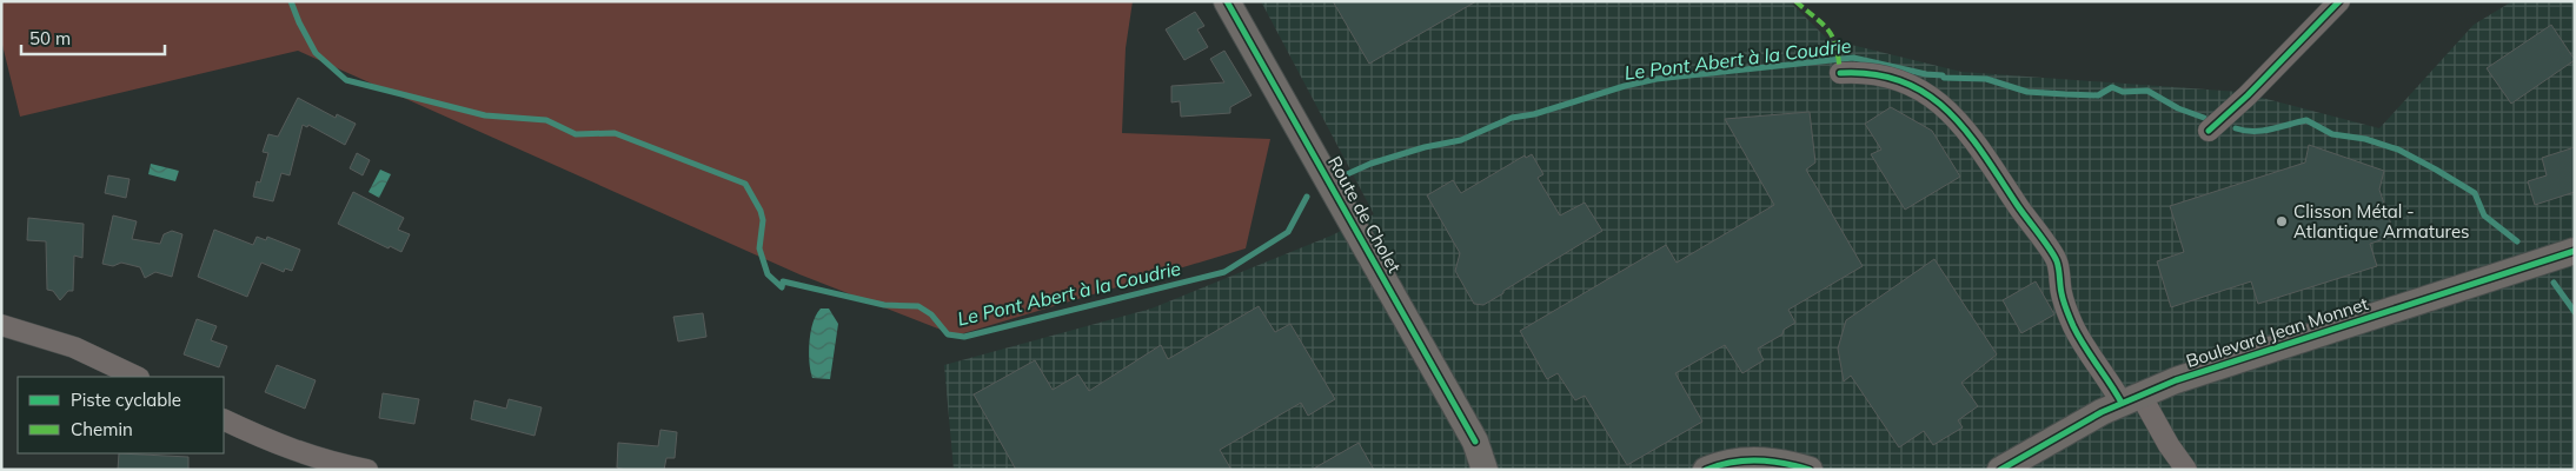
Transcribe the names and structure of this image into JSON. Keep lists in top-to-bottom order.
{
  "streets": {
    "main road": ["Route de Cholet", "Boulevard Jean Monnet"]
  },
  "water": ["Le Pont Abert à la Coudrie"],
  "places": ["Clisson Métal - Atlantique Armatures"],
  "legend": ["Piste cyclable", "Chemin"],
  "scale_bar": "50 m"
}
